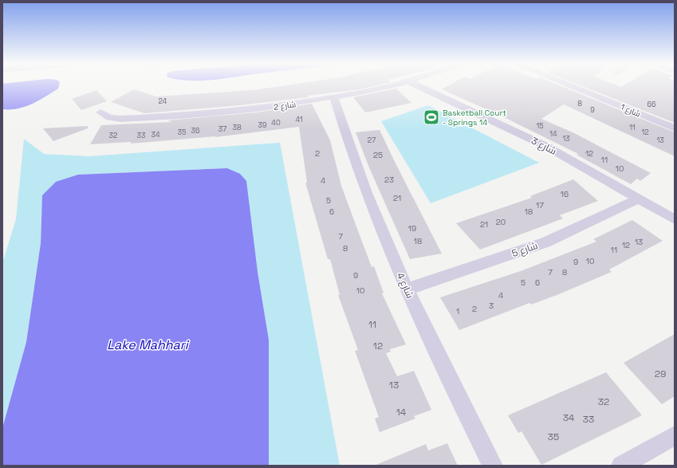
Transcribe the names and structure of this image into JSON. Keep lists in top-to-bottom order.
{
  "streets": {
    "street": [
      "شارع 2",
      "شارع 1",
      "شارع 3",
      "شارع 5",
      "شارع 4"
    ]
  },
  "crossings": [
    ["شارع 2", "شارع 4"],
    ["شارع 3", "شارع 5"],
    ["شارع 5", "شارع 4"]
  ],
  "water": ["Lake Mahhari"],
  "places": {
    "sports": ["Basketball Court - Springs 14"]
  },
  "house_numbers": [
    "24",
    "8",
    "66",
    "9",
    "41",
    "40",
    "39",
    "15",
    "38",
    "11",
    "37",
    "36",
    "35",
    "12",
    "14",
    "34",
    "32",
    "33",
    "13",
    "27",
    "13",
    "2",
    "12",
    "25",
    "11",
    "10",
    "23",
    "4",
    "16",
    "21",
    "5",
    "17",
    "6",
    "18",
    "20",
    "21",
    "19",
    "7",
    "18",
    "13",
    "12",
    "8",
    "11",
    "10",
    "9",
    "7",
    "8",
    "9",
    "5",
    "6",
    "10",
    "4",
    "3",
    "2",
    "1",
    "11",
    "12",
    "29",
    "13",
    "32",
    "14",
    "34",
    "33",
    "35"
  ]
}
